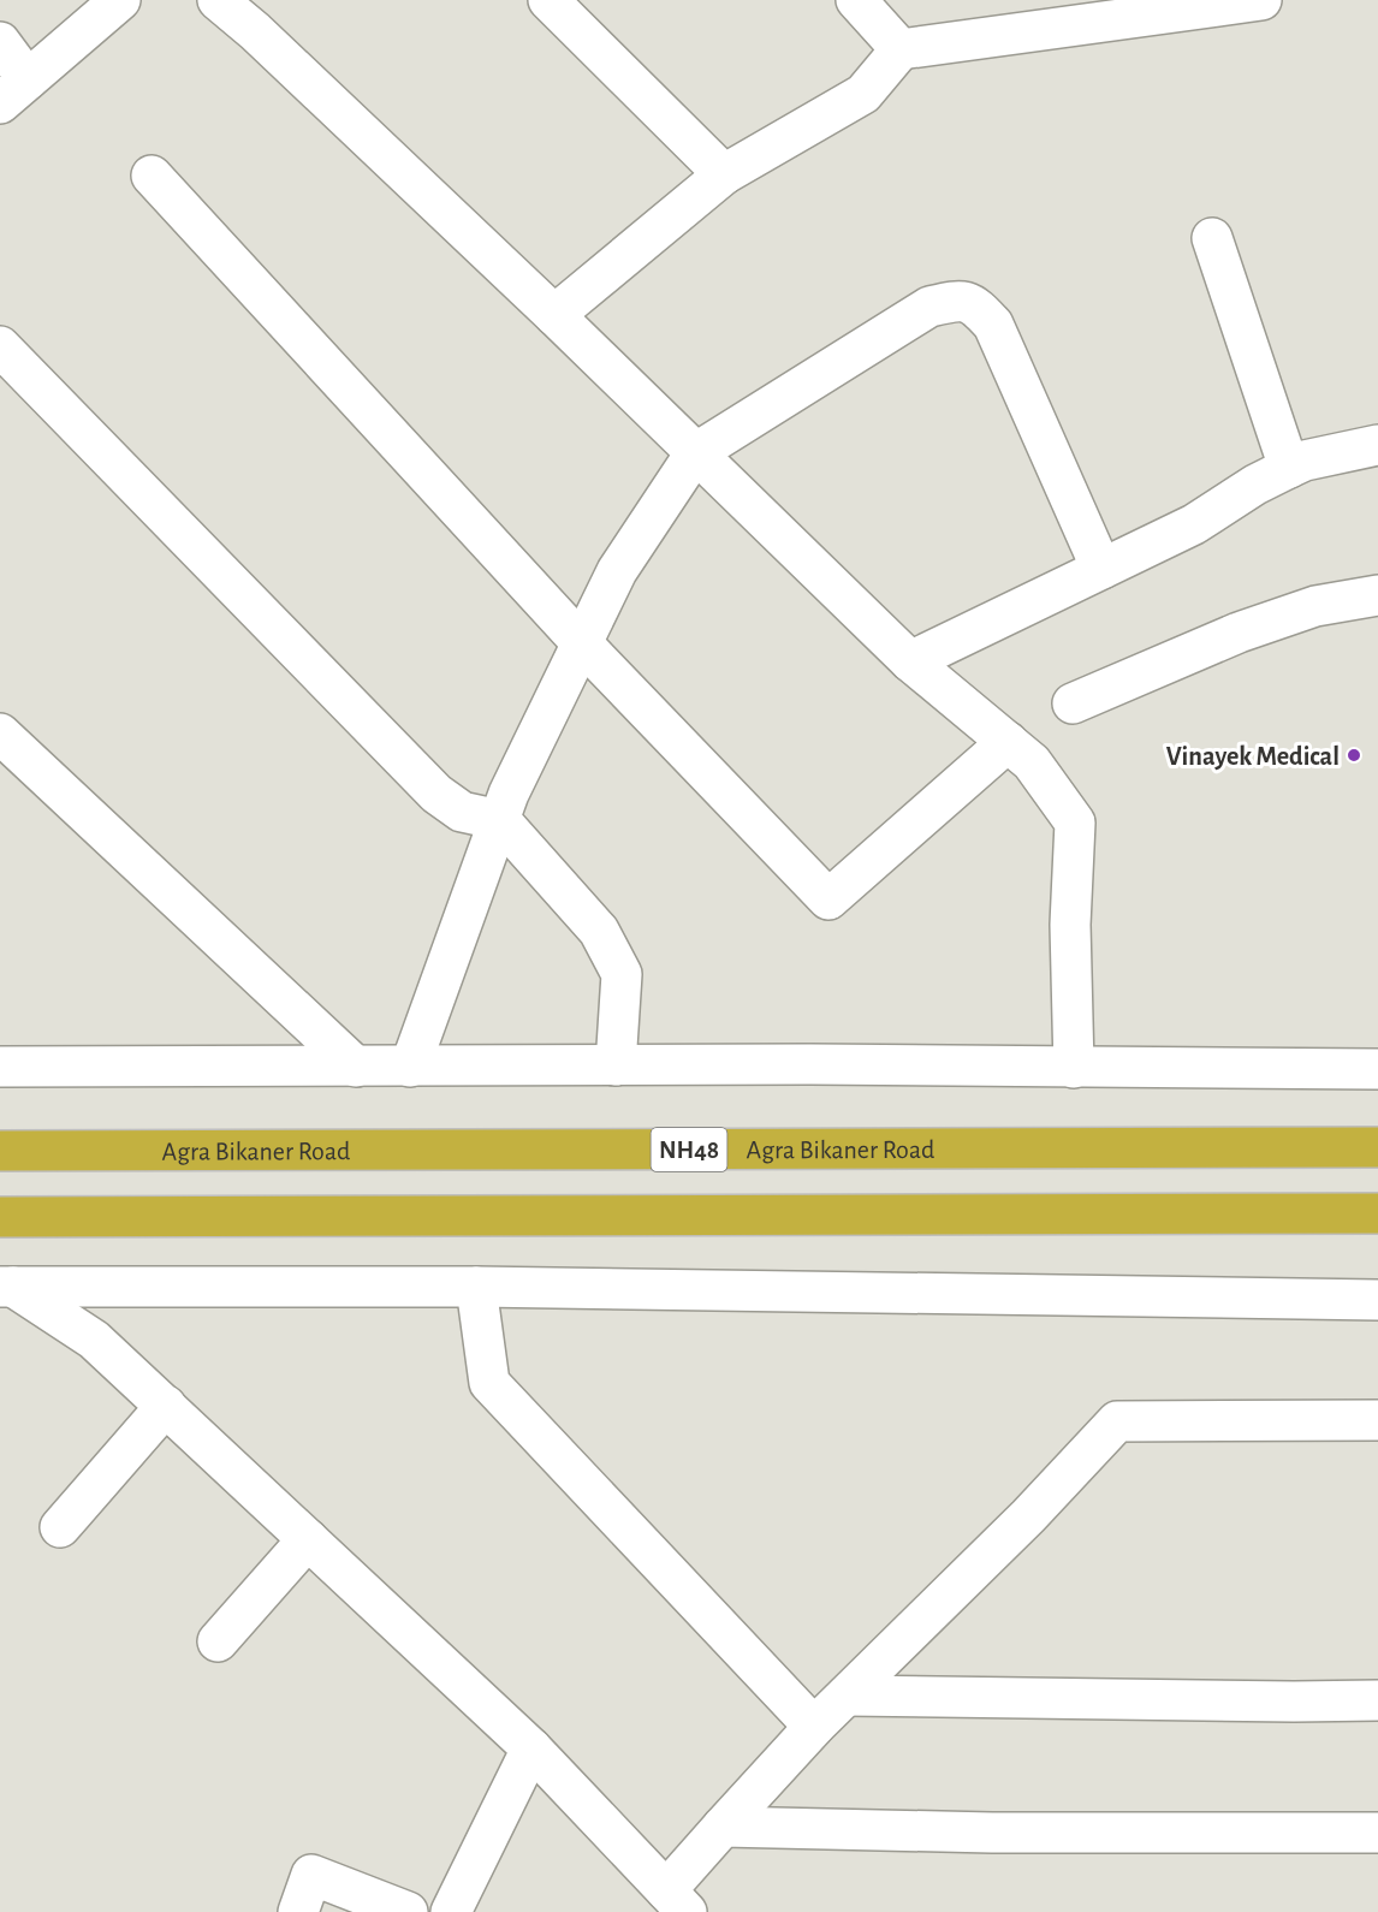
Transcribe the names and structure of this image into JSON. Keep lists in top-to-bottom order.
{
  "streets": {
    "highway": ["Agra Bikaner Road", "NH48"]
  },
  "places": ["Vinayek Medical"]
}
